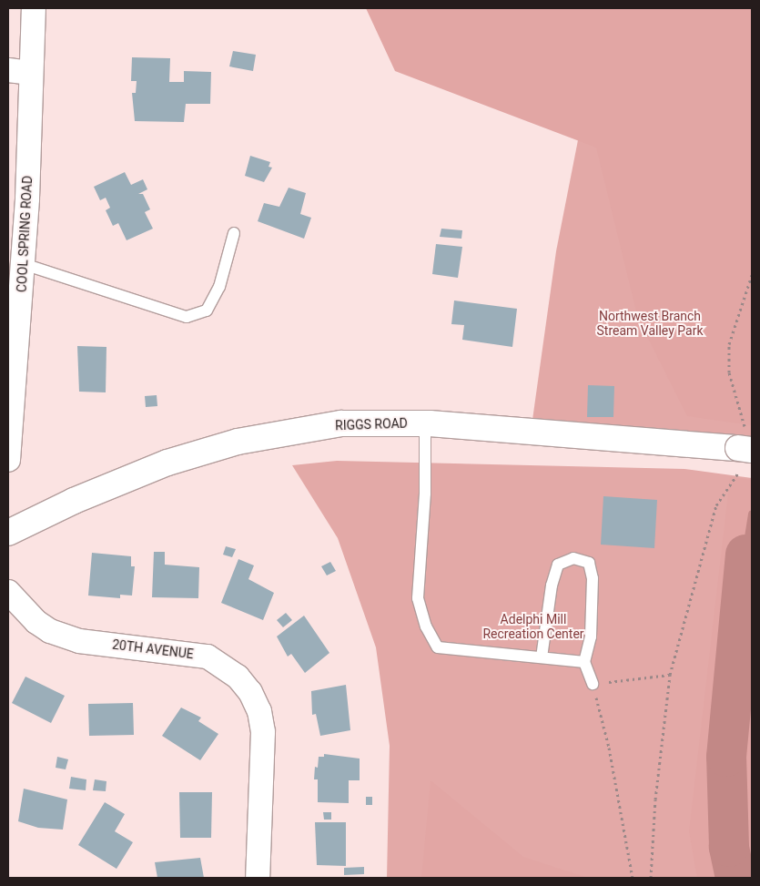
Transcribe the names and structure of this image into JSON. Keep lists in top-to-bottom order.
{
  "streets": {
    "main road": ["RIGGS ROAD"],
    "street": ["COOL SPRING ROAD", "20TH AVENUE"]
  },
  "parks": ["Northwest Branch Stream Valley Park", "Adelphi Mill Recreation Center"]
}
